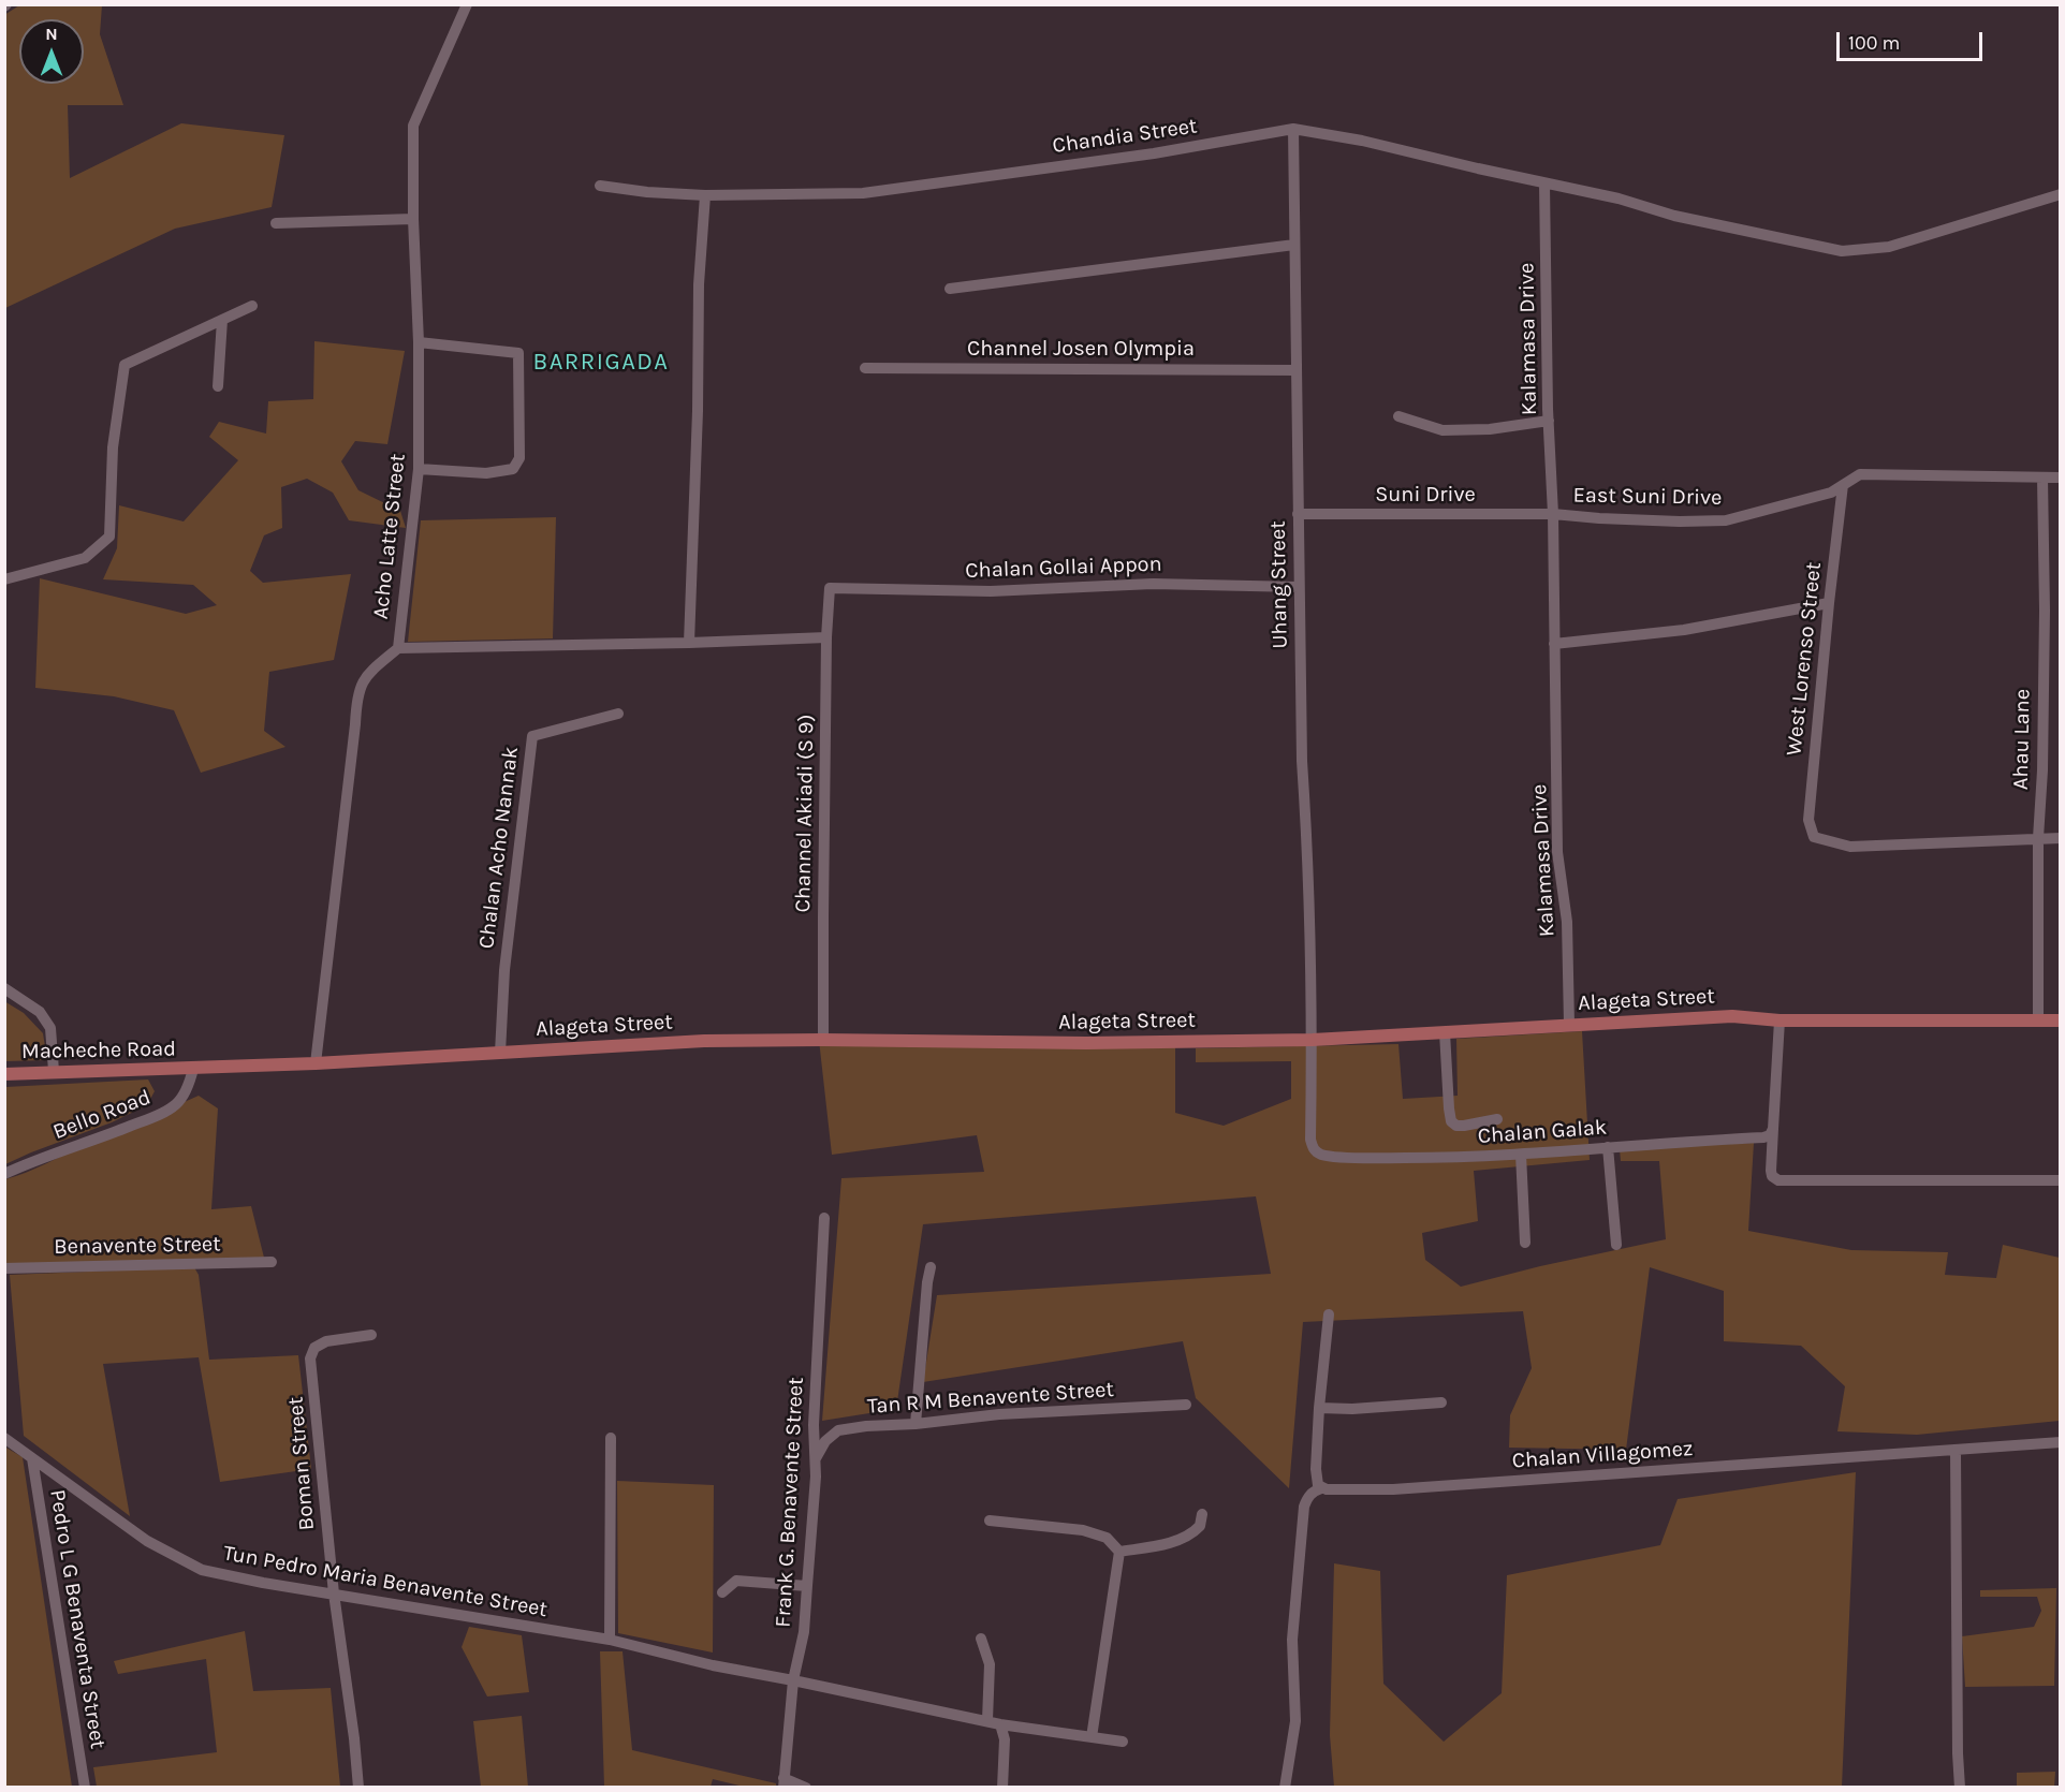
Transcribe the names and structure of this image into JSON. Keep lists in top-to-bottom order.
{
  "streets": {
    "main road": ["Alageta Street", "Macheche Road"],
    "street": [
      "Chandia Street",
      "Kalamasa Drive",
      "Channel Josen Olympia",
      "Suni Drive",
      "East Suni Drive",
      "Acho Latte Street",
      "Chalan Gollai Appon",
      "Uhang Street",
      "West Lorenso Street",
      "Ahau Lane",
      "Channel Akiadi (S 9)",
      "Chalan Acho Nannak",
      "Bello Road",
      "Chalan Galak",
      "Benavente Street",
      "Tan R M Benavente Street",
      "Chalan Villagomez",
      "Boman Street",
      "Frank G. Benavente Street",
      "Tun Pedro Maria Benavente Street",
      "Pedro L G Benaventa Street"
    ]
  },
  "crossings": [
    ["Chandia Street", "Kalamasa Drive"],
    ["Chandia Street", "Uhang Street"],
    ["Kalamasa Drive", "Suni Drive"],
    ["Kalamasa Drive", "East Suni Drive"],
    ["Kalamasa Drive", "Alageta Street"],
    ["Channel Josen Olympia", "Uhang Street"],
    ["Suni Drive", "East Suni Drive"],
    ["Suni Drive", "Uhang Street"],
    ["East Suni Drive", "West Lorenso Street"],
    ["East Suni Drive", "Ahau Lane"],
    ["Acho Latte Street", "Alageta Street"],
    ["Chalan Gollai Appon", "Uhang Street"],
    ["Chalan Gollai Appon", "Channel Akiadi (S 9)"],
    ["Uhang Street", "Alageta Street"],
    ["Uhang Street", "Chalan Galak"],
    ["West Lorenso Street", "Ahau Lane"],
    ["Ahau Lane", "Alageta Street"],
    ["Channel Akiadi (S 9)", "Alageta Street"],
    ["Chalan Acho Nannak", "Alageta Street"],
    ["Alageta Street", "Macheche Road"],
    ["Alageta Street", "Bello Road"],
    ["Alageta Street", "Chalan Galak"],
    ["Macheche Road", "Bello Road"],
    ["Tan R M Benavente Street", "Frank G. Benavente Street"],
    ["Boman Street", "Tun Pedro Maria Benavente Street"],
    ["Frank G. Benavente Street", "Tun Pedro Maria Benavente Street"],
    ["Tun Pedro Maria Benavente Street", "Pedro L G Benaventa Street"]
  ],
  "districts": ["BARRIGADA"],
  "scale_bar": "100 m",
  "north": "top"
}
